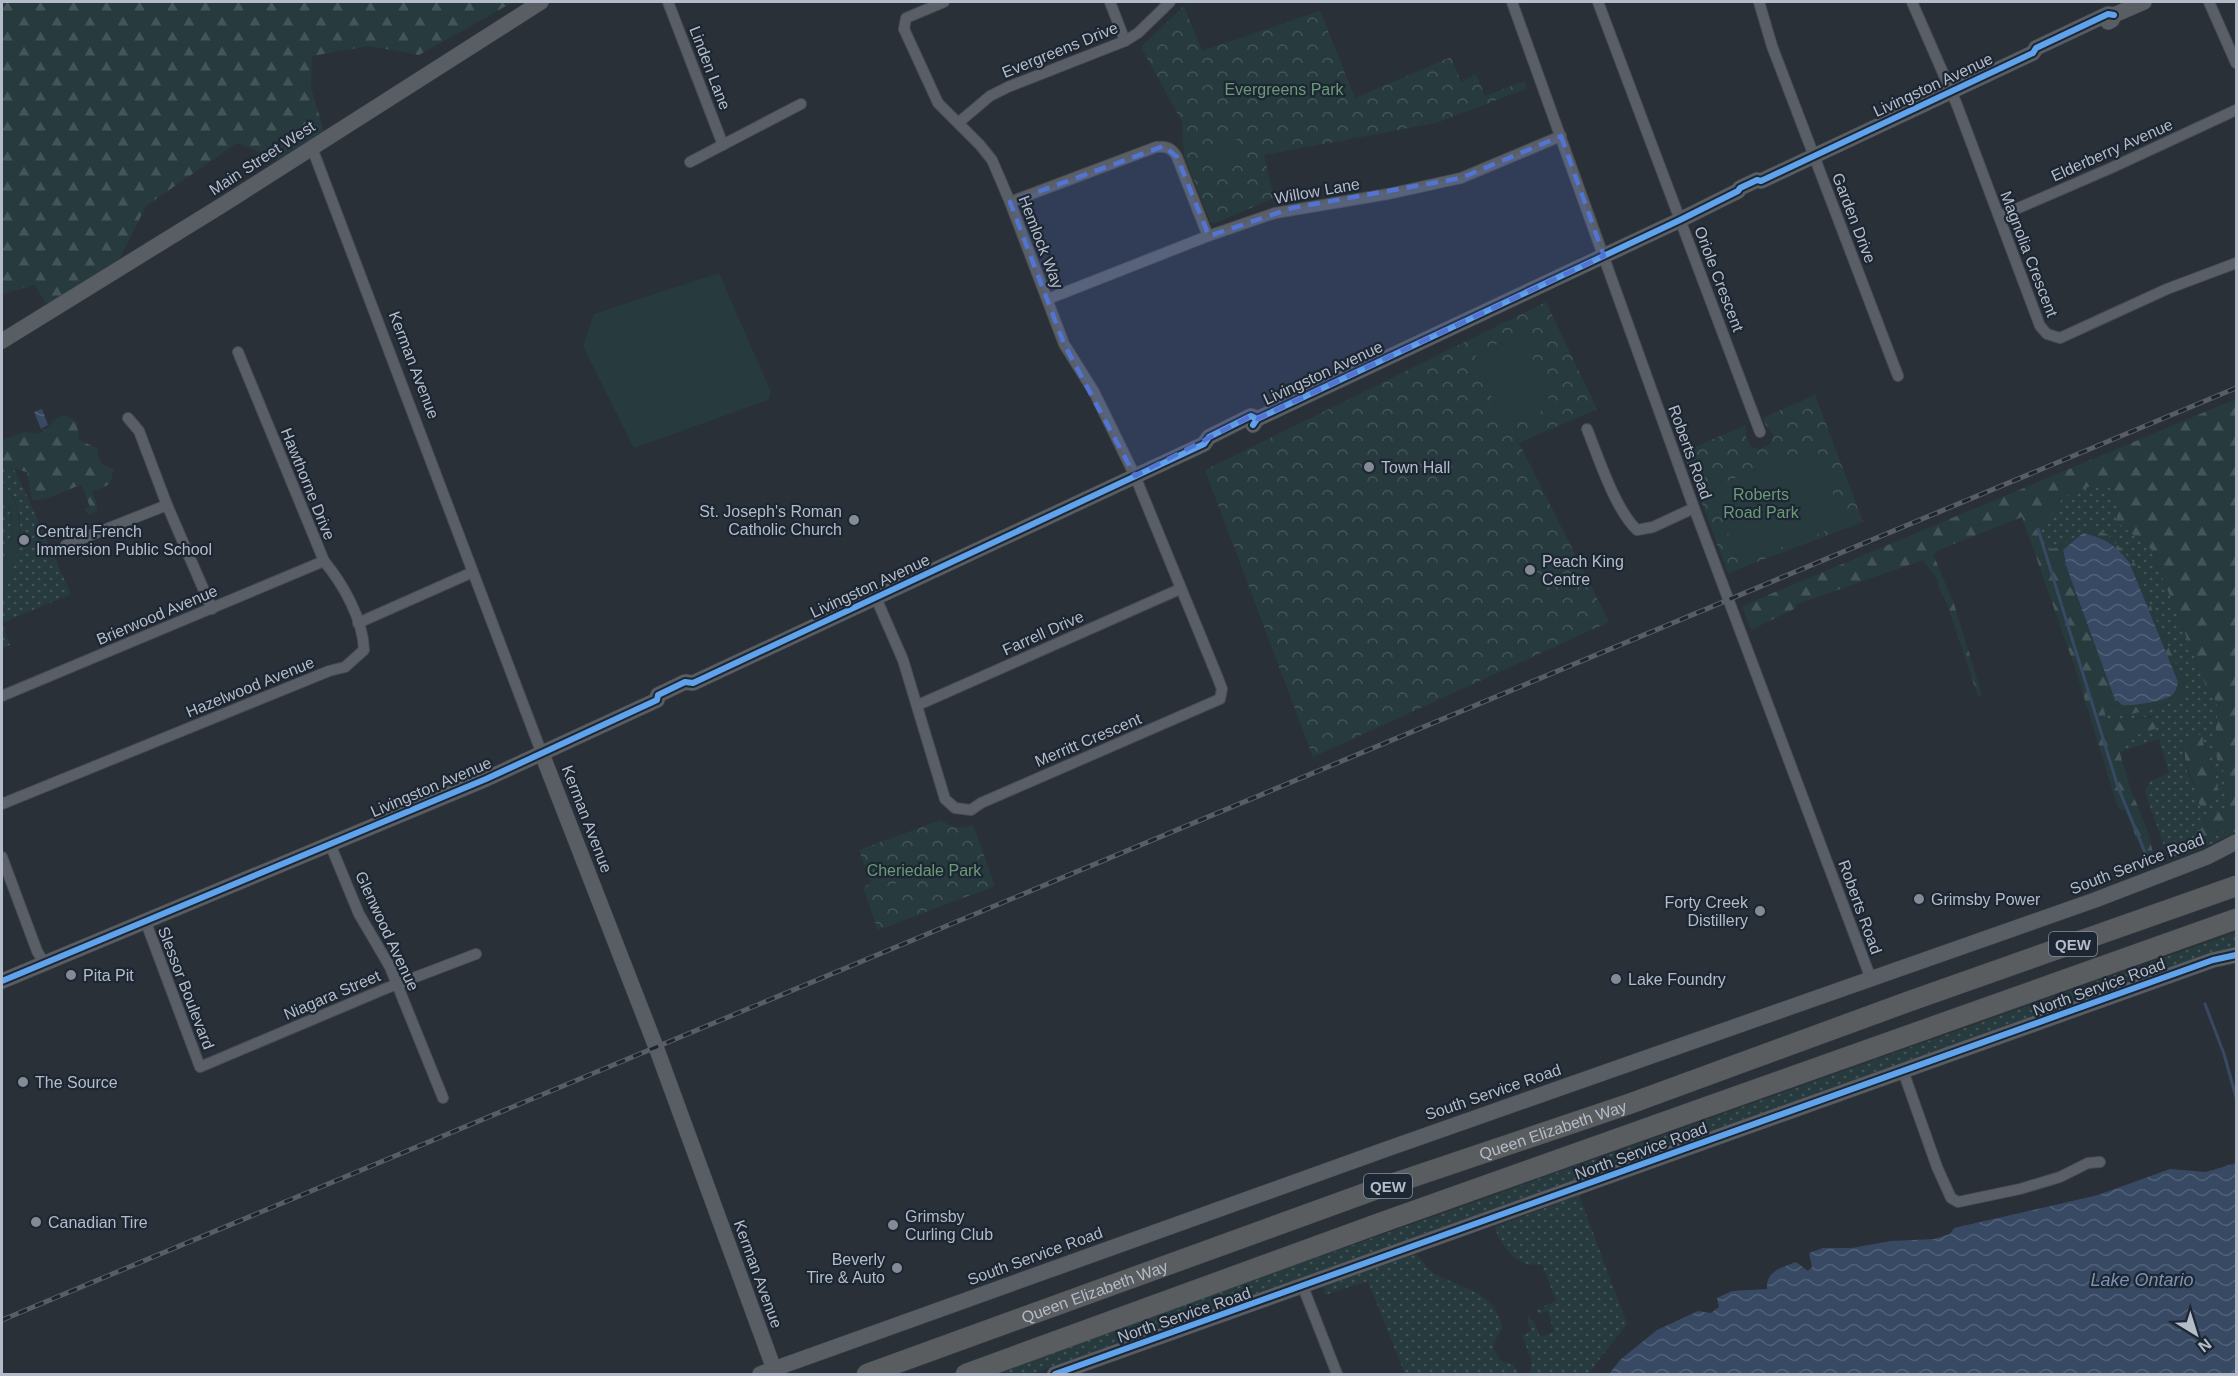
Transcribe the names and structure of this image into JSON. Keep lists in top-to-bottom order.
{
  "streets": {
    "highway": ["QEW", "Queen Elizabeth Way"],
    "street": [
      "Evergreens Drive",
      "Linden Lane",
      "Livingston Avenue",
      "Elderberry Avenue",
      "Main Street West",
      "Willow Lane",
      "Garden Drive",
      "Hemlock Way",
      "Magnolia Crescent",
      "Oriole Crescent",
      "Kerman Avenue",
      "Roberts Road",
      "Hawthorne Drive",
      "Brierwood Avenue",
      "Farrell Drive",
      "Hazelwood Avenue",
      "Merritt Crescent",
      "South Service Road",
      "Glenwood Avenue",
      "North Service Road",
      "Slessor Boulevard",
      "Niagara Street"
    ]
  },
  "crossings": [
    ["Evergreens Drive", "Hemlock Way"],
    ["Livingston Avenue", "Garden Drive"],
    ["Livingston Avenue", "Hemlock Way"],
    ["Livingston Avenue", "Magnolia Crescent"],
    ["Livingston Avenue", "Oriole Crescent"],
    ["Livingston Avenue", "Kerman Avenue"],
    ["Livingston Avenue", "Roberts Road"],
    ["Livingston Avenue", "Merritt Crescent"],
    ["Livingston Avenue", "Glenwood Avenue"],
    ["Livingston Avenue", "Slessor Boulevard"],
    ["Elderberry Avenue", "Magnolia Crescent"],
    ["Main Street West", "Kerman Avenue"],
    ["Willow Lane", "Hemlock Way"],
    ["Willow Lane", "Roberts Road"],
    ["Hemlock Way", "Merritt Crescent"],
    ["Kerman Avenue", "South Service Road"],
    ["Roberts Road", "South Service Road"],
    ["Hawthorne Drive", "Brierwood Avenue"],
    ["Hawthorne Drive", "Hazelwood Avenue"],
    ["Farrell Drive", "Merritt Crescent"],
    ["Glenwood Avenue", "Niagara Street"],
    ["Slessor Boulevard", "Niagara Street"]
  ],
  "water": ["Lake Ontario"],
  "parks": ["Evergreens Park", "Roberts Road Park", "Cheriedale Park"],
  "places": [
    "Town Hall",
    "St. Joseph's Roman Catholic Church",
    "Central French Immersion Public School",
    "Peach King Centre",
    "Grimsby Power",
    "Forty Creek Distillery",
    "Pita Pit",
    "Lake Foundry",
    "The Source",
    "Canadian Tire",
    "Grimsby Curling Club",
    "Beverly Tire & Auto"
  ],
  "north": "bottom right"
}
